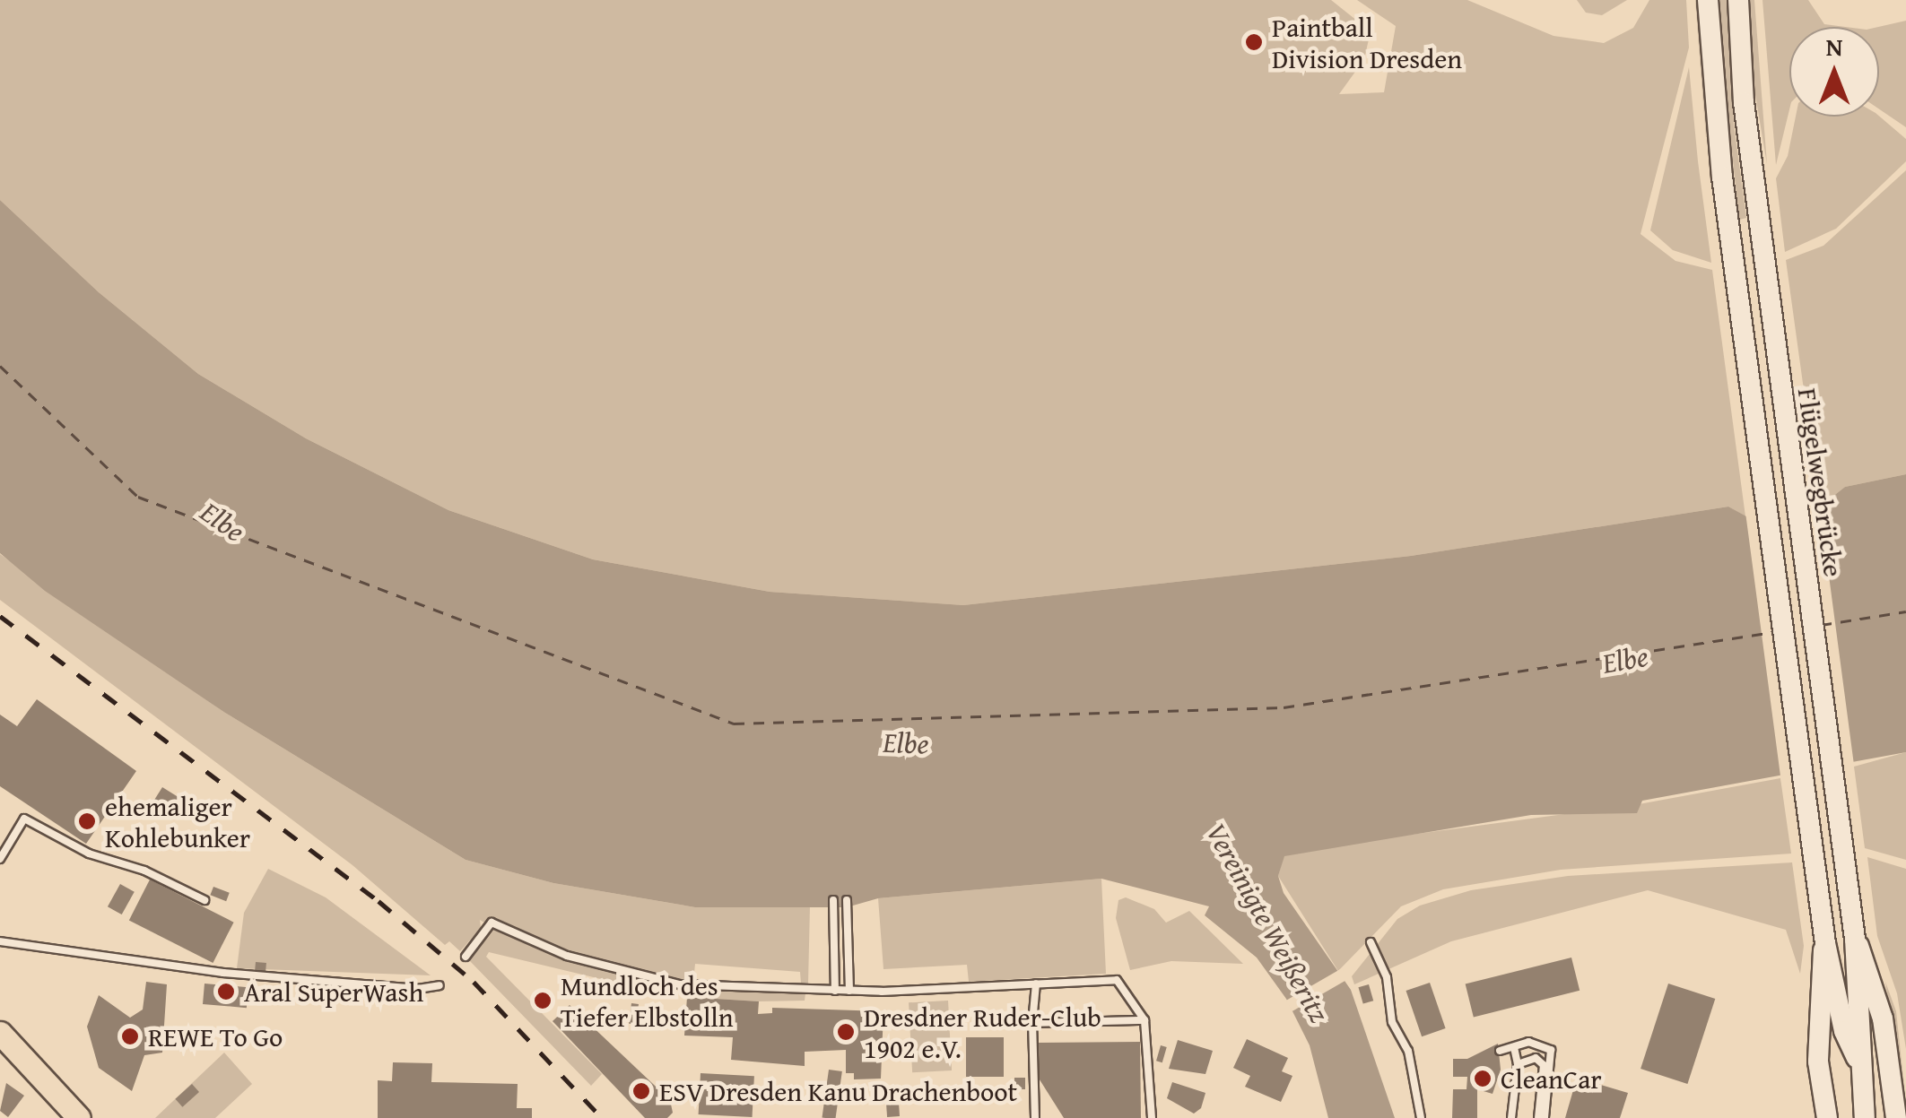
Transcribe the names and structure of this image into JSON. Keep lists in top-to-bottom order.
{
  "streets": {
    "main road": ["Flügelwegbrücke"]
  },
  "water": ["Elbe", "Vereinigte Weißeritz"],
  "places": [
    "Paintball Division Dresden",
    "ehemaliger Kohlebunker",
    "Aral SuperWash",
    "Mundloch des Tiefer Elbstolln",
    "Dresdner Ruder-Club 1902 e.V.",
    "REWE To Go",
    "CleanCar",
    "ESV Dresden Kanu Drachenboot"
  ],
  "north": "top"
}
